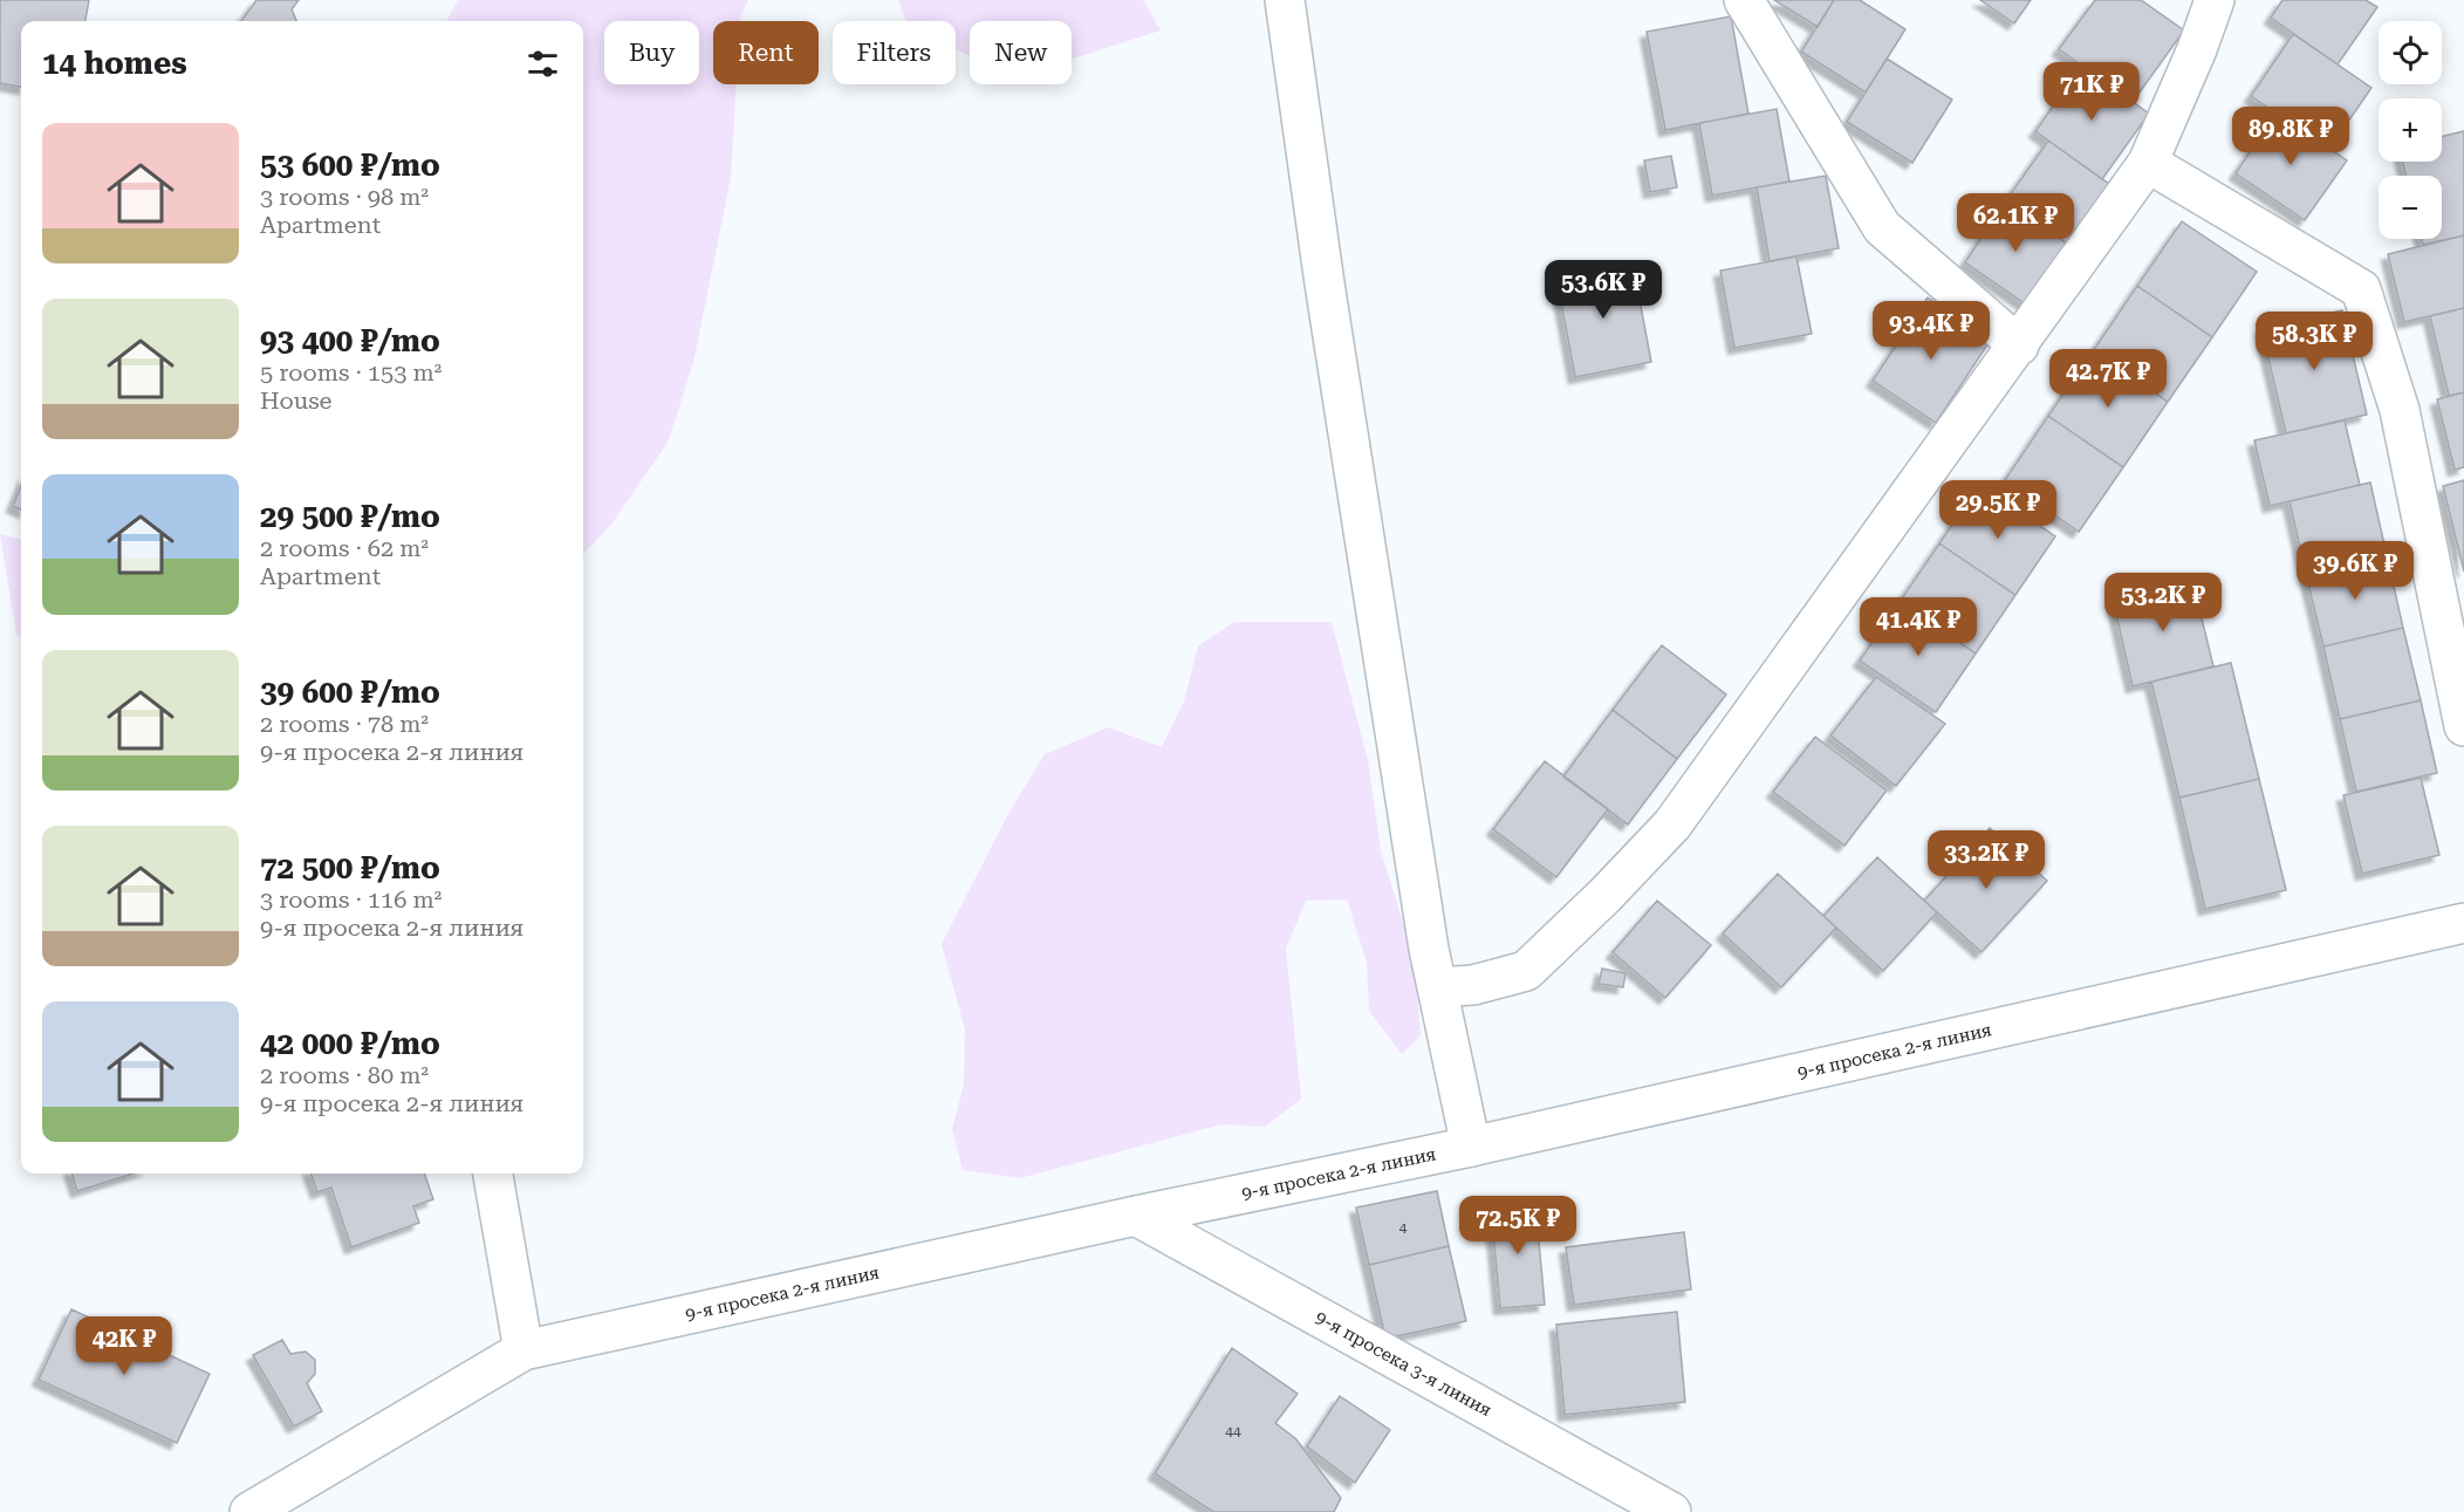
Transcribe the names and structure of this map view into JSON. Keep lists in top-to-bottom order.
{
  "streets": {
    "street": ["9-я просека 2-я линия", "9-я просека 3-я линия"]
  },
  "crossings": [
    ["9-я просека 2-я линия", "9-я просека 3-я линия"]
  ],
  "house_numbers": ["4", "44"],
  "page": {
    "map_buttons": ["+", "−"],
    "chip": [
      "Buy",
      "Rent",
      "Filters",
      "New"
    ],
    "heading": "14 homes",
    "price": [
      "71K ₽",
      "89.8K ₽",
      "62.1K ₽",
      "53.6K ₽",
      "93.4K ₽",
      "58.3K ₽",
      "42.7K ₽",
      "29.5K ₽",
      "39.6K ₽",
      "53.2K ₽",
      "41.4K ₽",
      "33.2K ₽",
      "72.5K ₽",
      "42K ₽"
    ],
    "list": [
      {
        "name": "53 600 ₽/mo",
        "note": "3 rooms · 98 m² · Apartment"
      },
      {
        "name": "93 400 ₽/mo",
        "note": "5 rooms · 153 m² · House"
      },
      {
        "name": "29 500 ₽/mo",
        "note": "2 rooms · 62 m² · Apartment"
      },
      {
        "name": "39 600 ₽/mo",
        "note": "2 rooms · 78 m² · 9-я просека 2-я линия"
      },
      {
        "name": "72 500 ₽/mo",
        "note": "3 rooms · 116 m² · 9-я просека 2-я линия"
      },
      {
        "name": "42 000 ₽/mo",
        "note": "2 rooms · 80 m² · 9-я просека 2-я линия"
      }
    ]
  }
}
